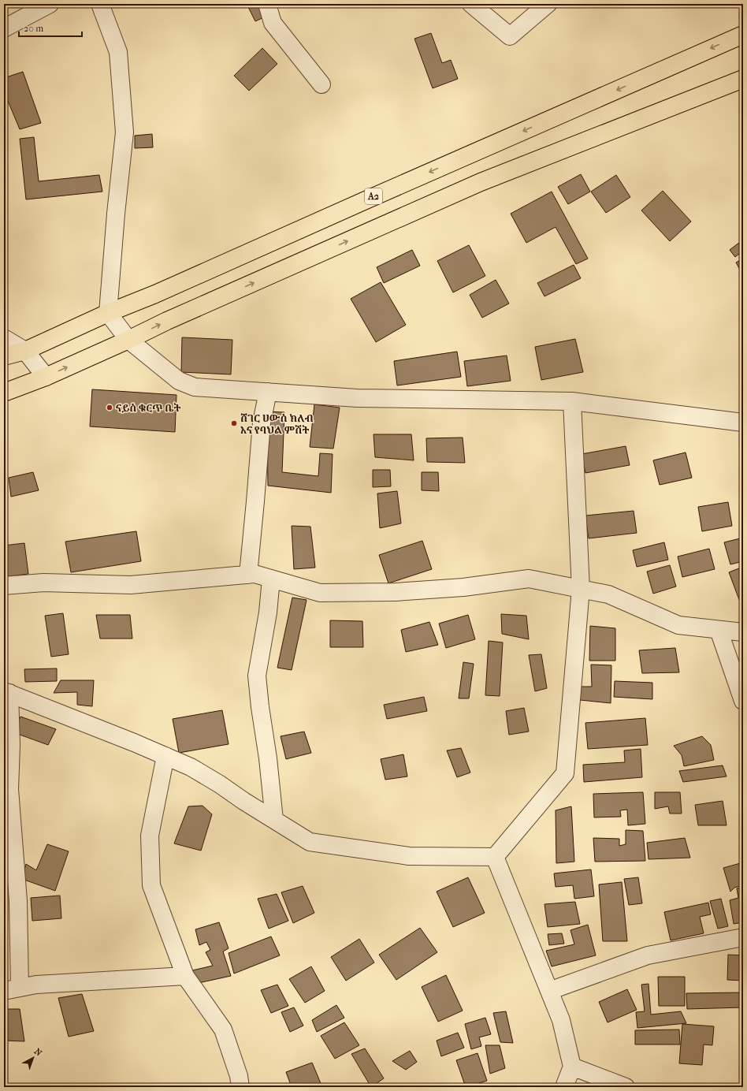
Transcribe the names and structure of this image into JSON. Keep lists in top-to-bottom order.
{
  "streets": {
    "highway": ["A2"]
  },
  "places": ["ናይስ ቁርጥ ቤት", "ሸገር ሀውስ ክለብ እና የባህል ምሽት"],
  "scale_bar": "20 m",
  "north": "top right"
}
